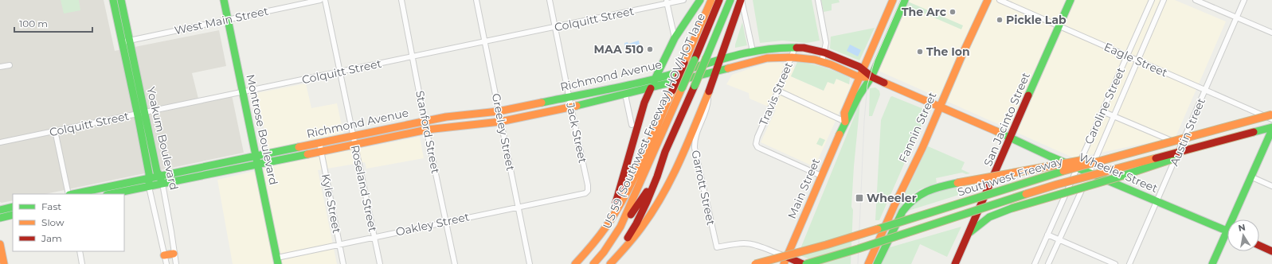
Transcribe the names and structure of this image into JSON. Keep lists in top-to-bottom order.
{
  "streets": {
    "main road": [
      "Richmond Avenue",
      "San Jacinto Street",
      "US 59 (Southwest Freeway) HOV/HOT lane",
      "Fannin Street",
      "Montrose Boulevard",
      "Yoakum Boulevard",
      "Wheeler Street",
      "Southwest Freeway",
      "Main Street"
    ],
    "street": [
      "Colquitt Street",
      "West Main Street",
      "Eagle Street",
      "Travis Street",
      "Caroline Street",
      "Stanford Street",
      "Greeley Street",
      "Austin Street",
      "Jack Street",
      "Garrott Street",
      "Roseland Street",
      "Kyle Street",
      "Oakley Street"
    ]
  },
  "crossings": [
    ["Colquitt Street", "Montrose Boulevard"],
    ["Colquitt Street", "Stanford Street"],
    ["Colquitt Street", "Greeley Street"],
    ["Colquitt Street", "Jack Street"],
    ["Colquitt Street", "Yoakum Boulevard"],
    ["Colquitt Street", "Roseland Street"],
    ["West Main Street", "Montrose Boulevard"],
    ["West Main Street", "Yoakum Boulevard"],
    ["Eagle Street", "Caroline Street"],
    ["Eagle Street", "San Jacinto Street"],
    ["Eagle Street", "Austin Street"],
    ["Richmond Avenue", "Travis Street"],
    ["Richmond Avenue", "Montrose Boulevard"],
    ["Richmond Avenue", "Stanford Street"],
    ["Richmond Avenue", "Greeley Street"],
    ["Richmond Avenue", "Jack Street"],
    ["Richmond Avenue", "Yoakum Boulevard"],
    ["Richmond Avenue", "Wheeler Street"],
    ["Richmond Avenue", "Roseland Street"],
    ["Richmond Avenue", "Main Street"],
    ["Richmond Avenue", "Kyle Street"],
    ["Travis Street", "Main Street"],
    ["Caroline Street", "Wheeler Street"],
    ["San Jacinto Street", "Wheeler Street"],
    ["Fannin Street", "Wheeler Street"],
    ["Montrose Boulevard", "Oakley Street"],
    ["Stanford Street", "Oakley Street"],
    ["Greeley Street", "Oakley Street"],
    ["Austin Street", "Wheeler Street"],
    ["Jack Street", "Oakley Street"],
    ["Wheeler Street", "Main Street"],
    ["Garrott Street", "Main Street"],
    ["Roseland Street", "Oakley Street"],
    ["Kyle Street", "Oakley Street"]
  ],
  "places": {
    "other": [
      "The Arc",
      "Pickle Lab",
      "MAA 510",
      "The Ion"
    ],
    "transit": ["Wheeler"]
  },
  "legend": ["Fast", "Slow", "Jam"],
  "scale_bar": "100 m",
  "north": "top"
}
